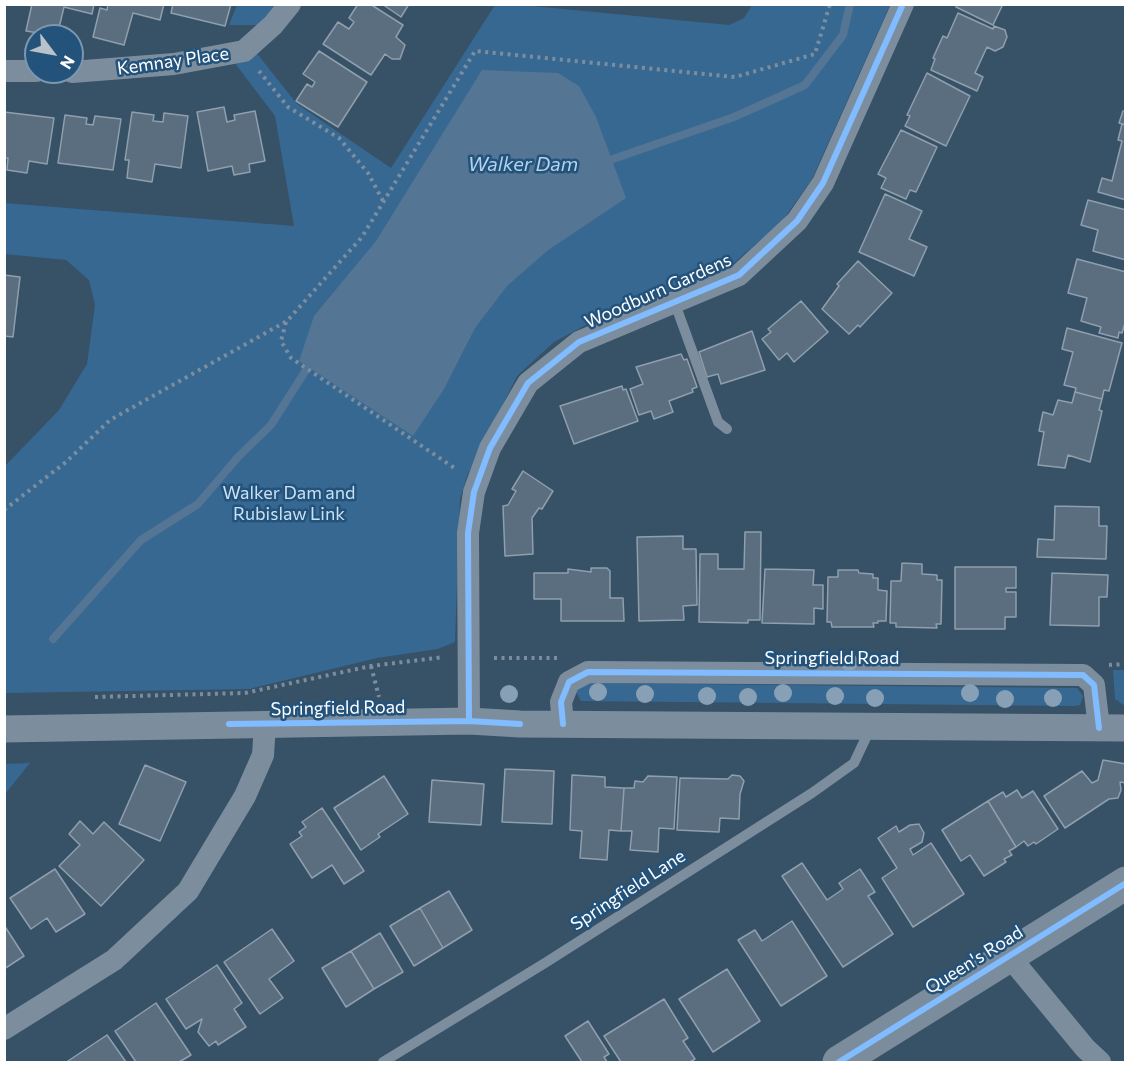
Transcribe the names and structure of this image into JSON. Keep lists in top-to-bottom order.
{
  "streets": {
    "main road": ["Queen's Road"],
    "street": ["Kemnay Place", "Woodburn Gardens", "Springfield Road"],
    "lane": ["Springfield Lane"]
  },
  "crossings": [
    ["Woodburn Gardens", "Springfield Road"],
    ["Springfield Road", "Springfield Lane"]
  ],
  "water": ["Walker Dam"],
  "parks": ["Walker Dam and Rubislaw Link"],
  "north": "bottom right"
}
